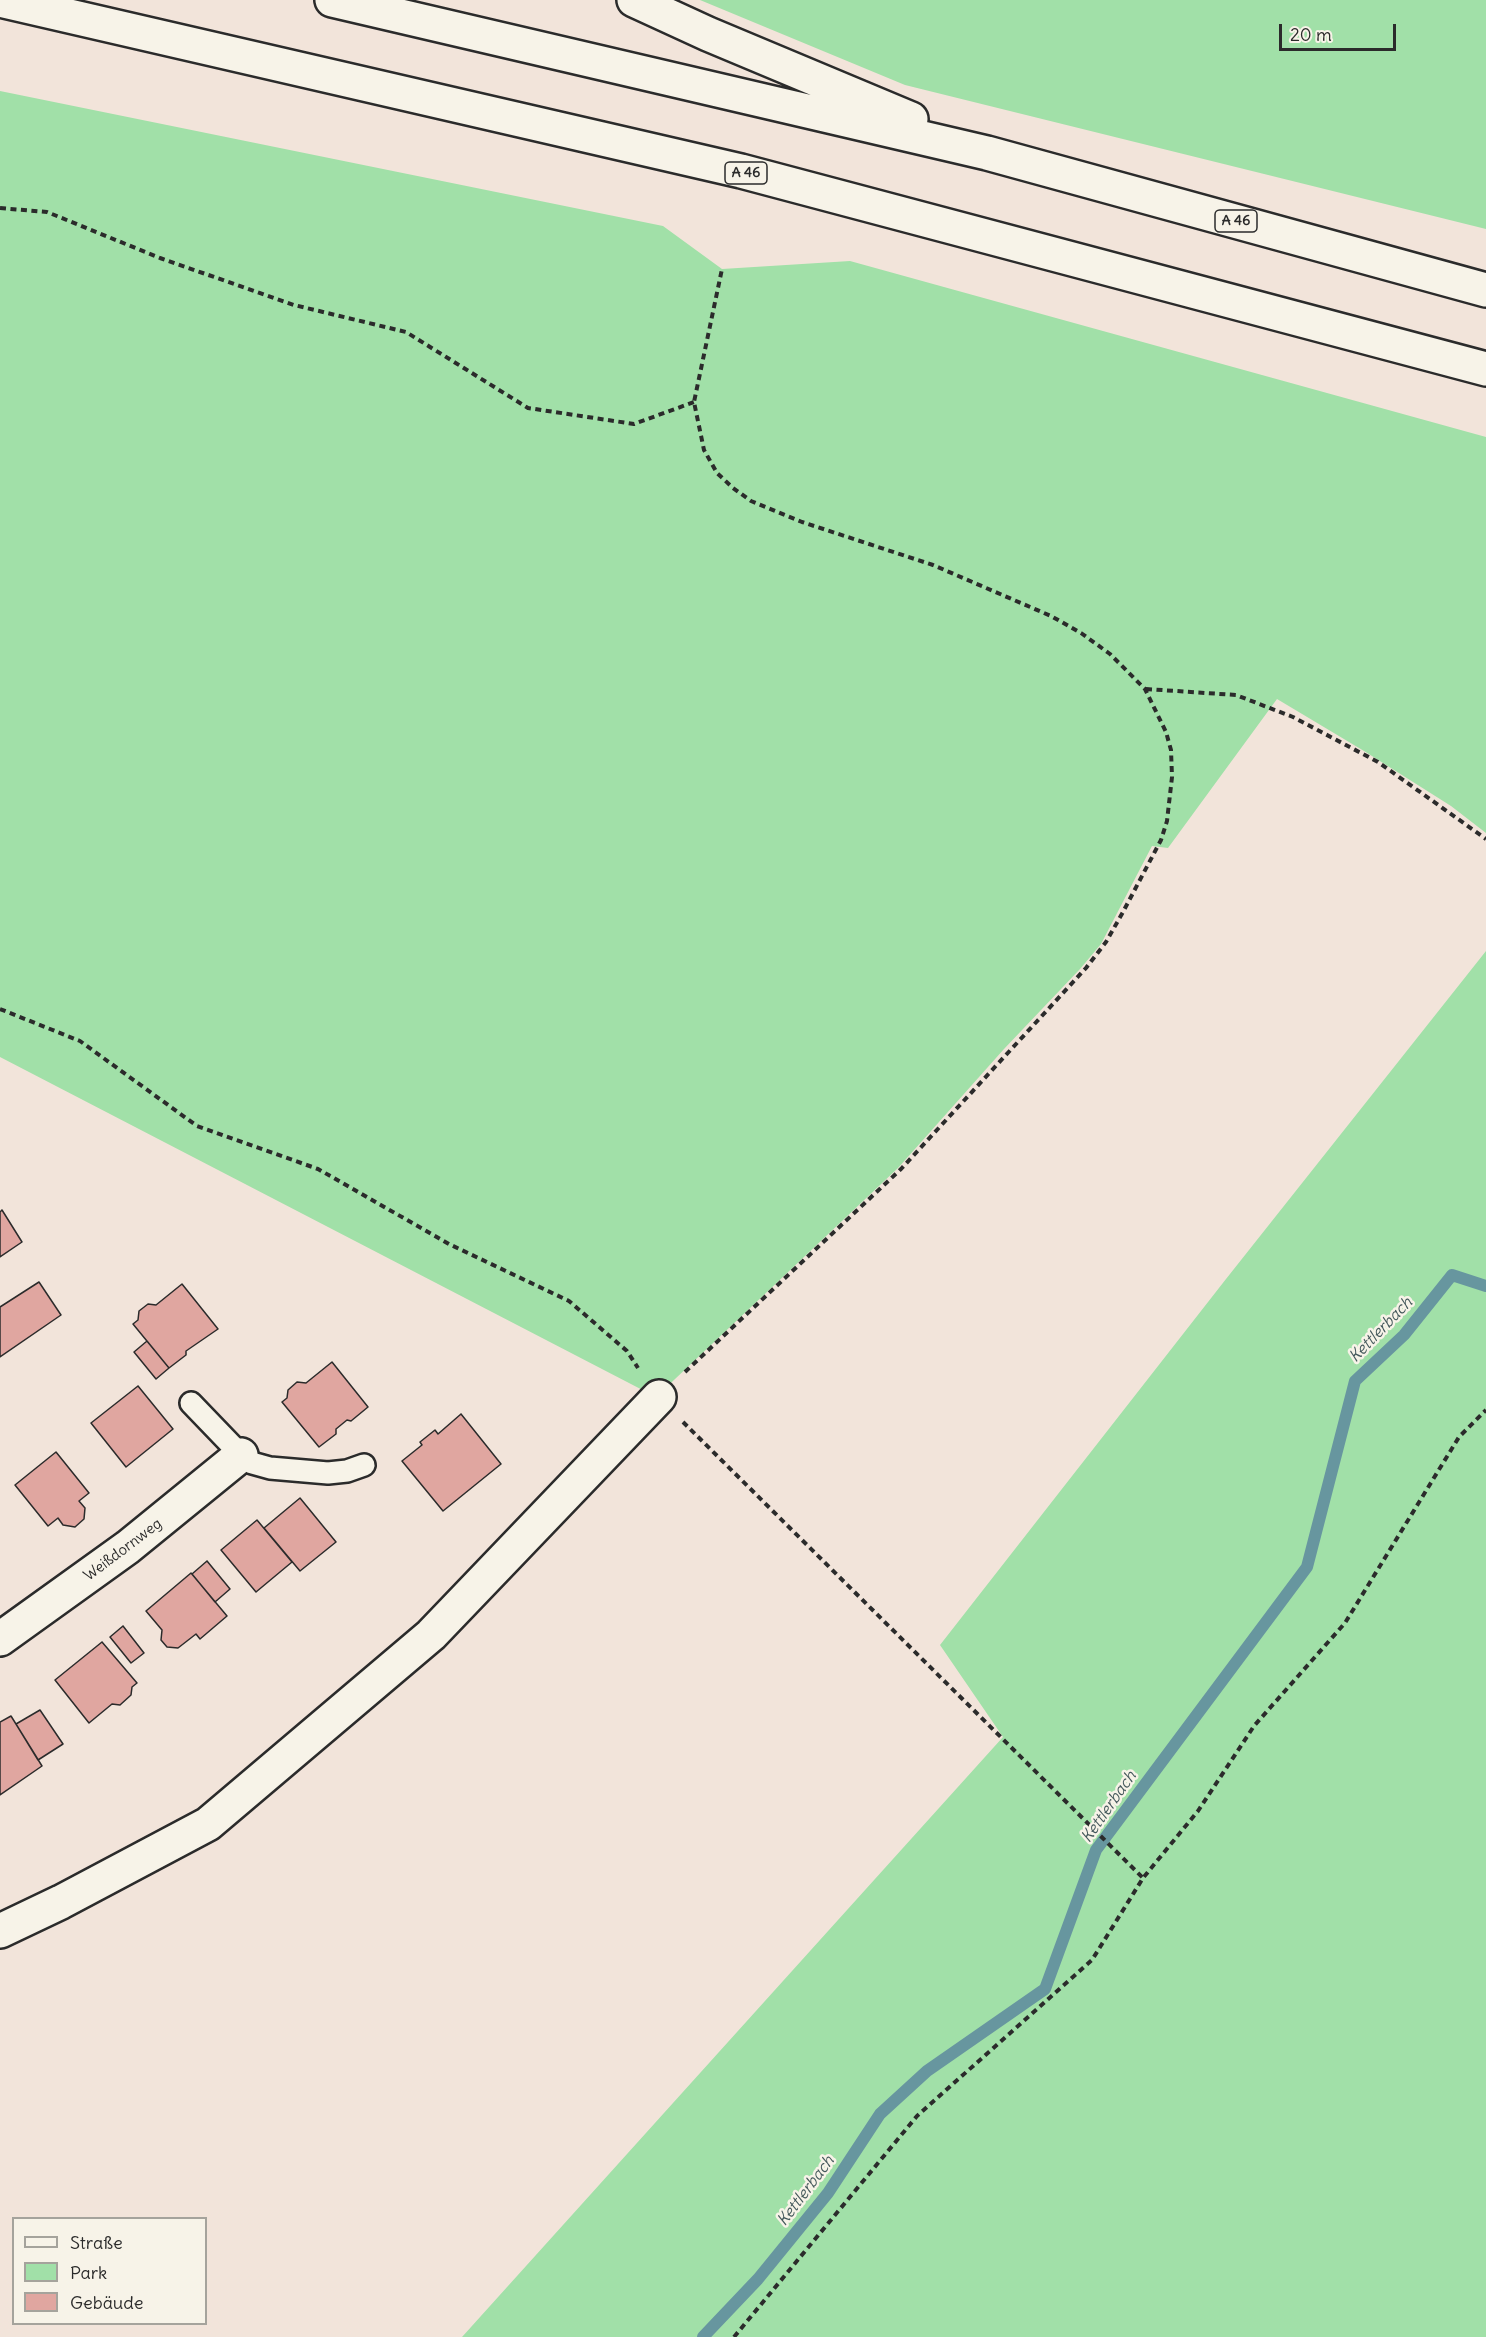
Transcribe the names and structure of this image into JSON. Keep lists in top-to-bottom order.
{
  "streets": {
    "main road": ["A 46", "Weißdornweg"]
  },
  "water": ["Kettlerbach"],
  "legend": ["Straße", "Park", "Gebäude"],
  "scale_bar": "20 m"
}
